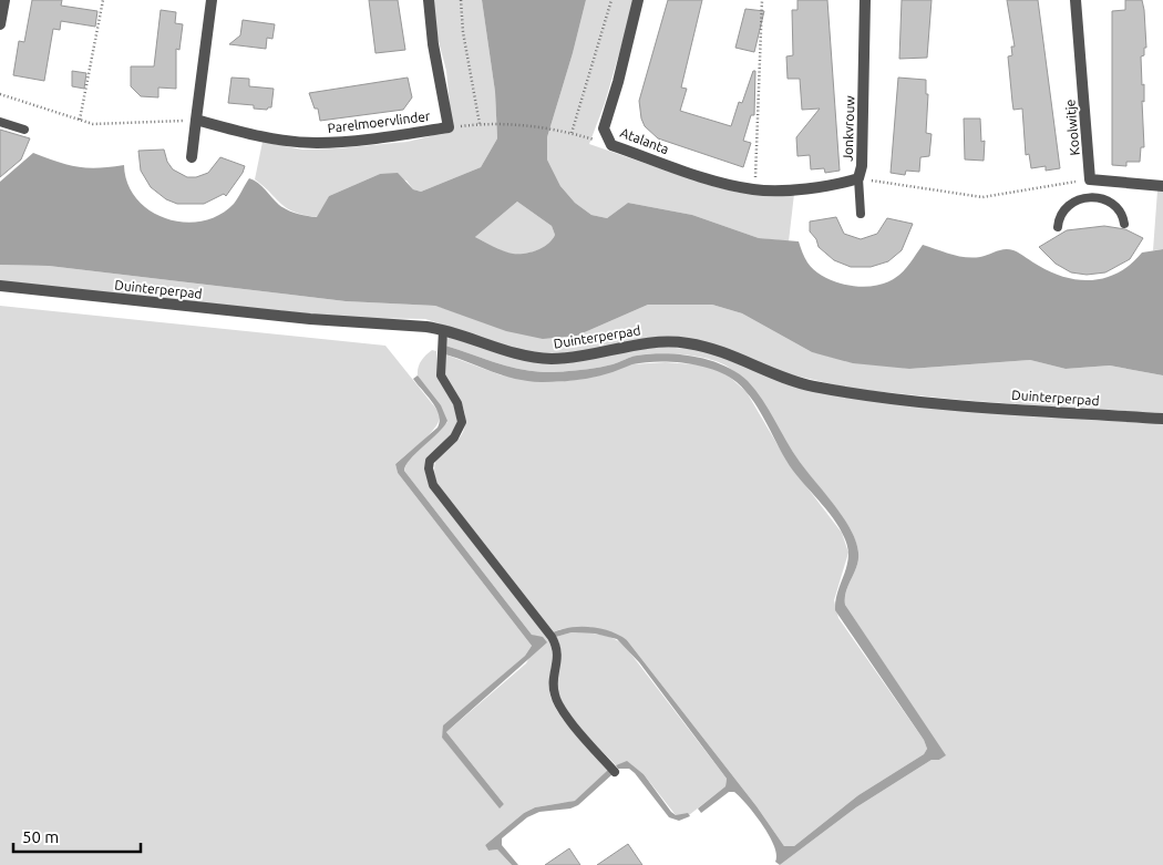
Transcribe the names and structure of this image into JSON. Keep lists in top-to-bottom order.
{
  "streets": {
    "street": [
      "Parelmoervlinder",
      "Koolwitje",
      "Jonkvrouw",
      "Atalanta",
      "Duinterperpad"
    ]
  },
  "crossings": [
    ["Jonkvrouw", "Atalanta"]
  ],
  "scale_bar": "50 m"
}
